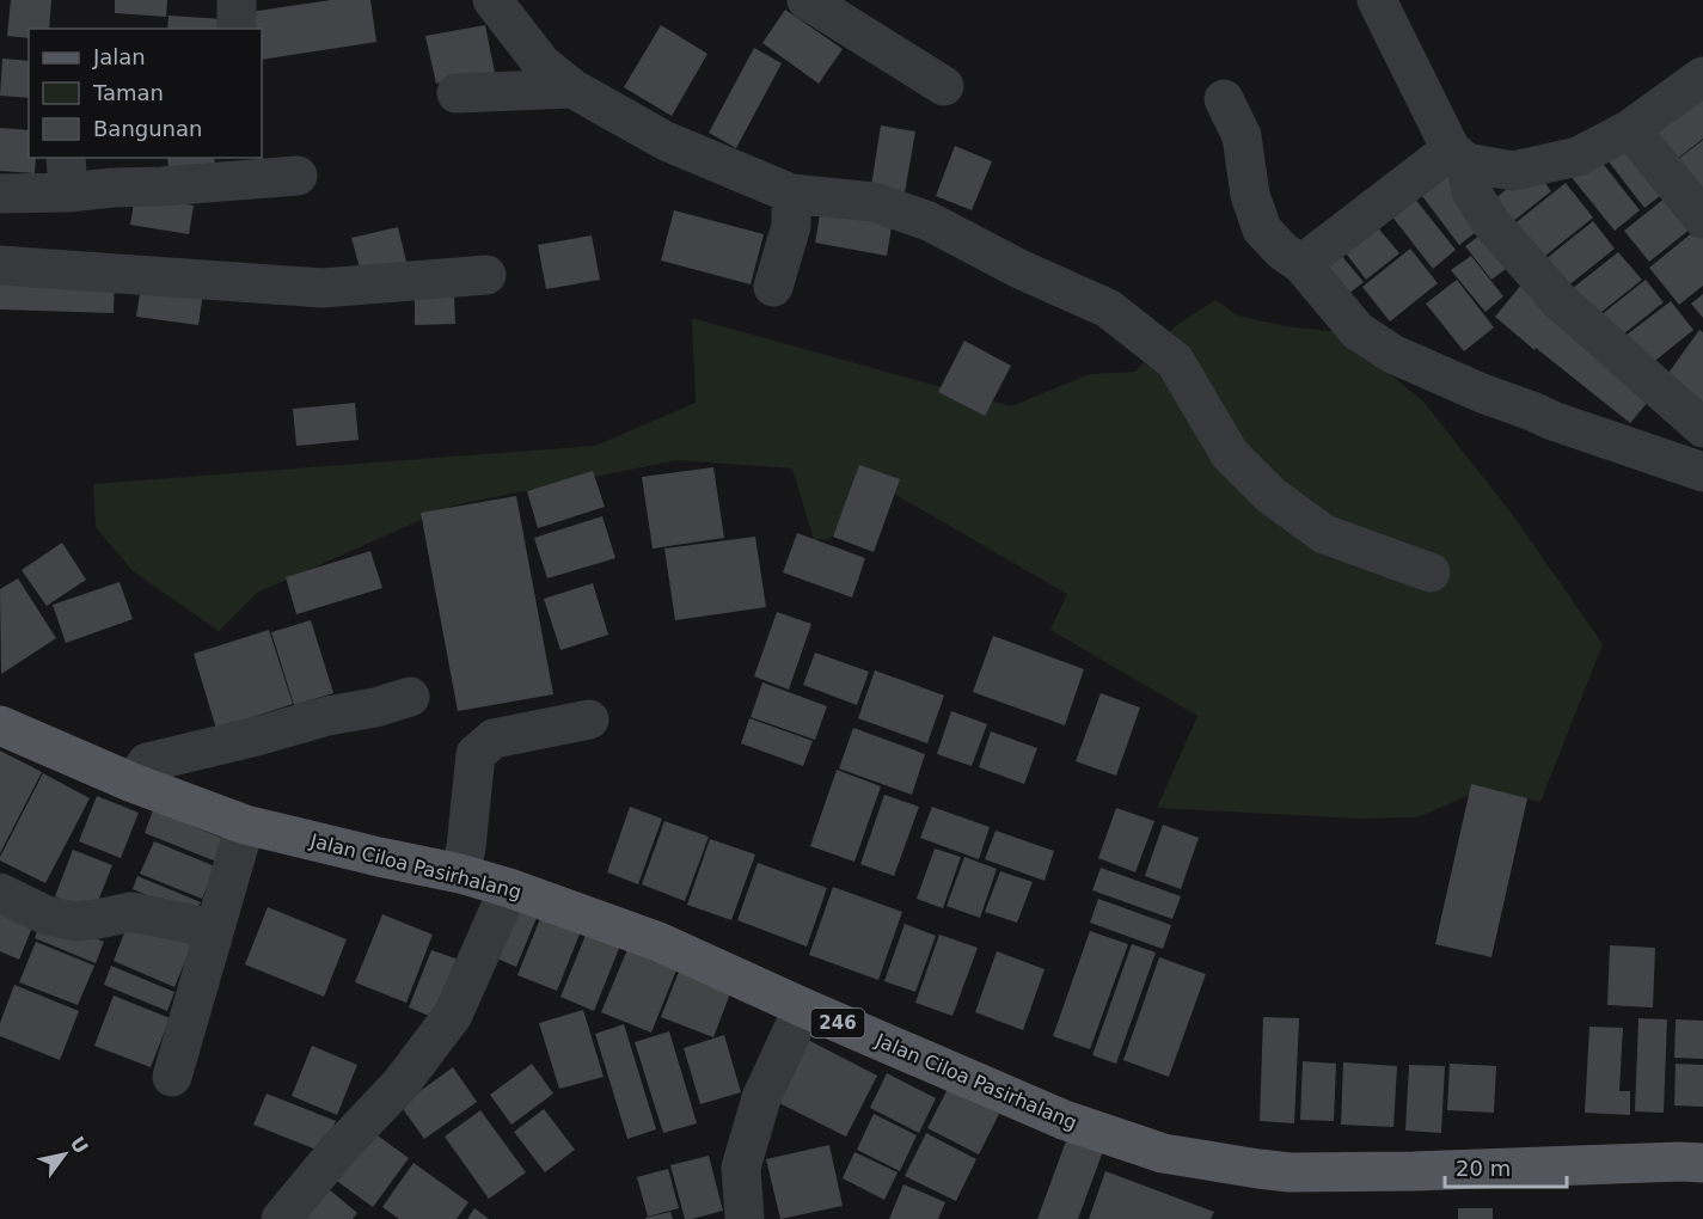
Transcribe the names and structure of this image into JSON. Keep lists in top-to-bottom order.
{
  "streets": {
    "main road": ["Jalan Ciloa Pasirhalang", "246"]
  },
  "legend": ["Jalan", "Taman", "Bangunan"],
  "scale_bar": "20 m",
  "north": "top right"
}
